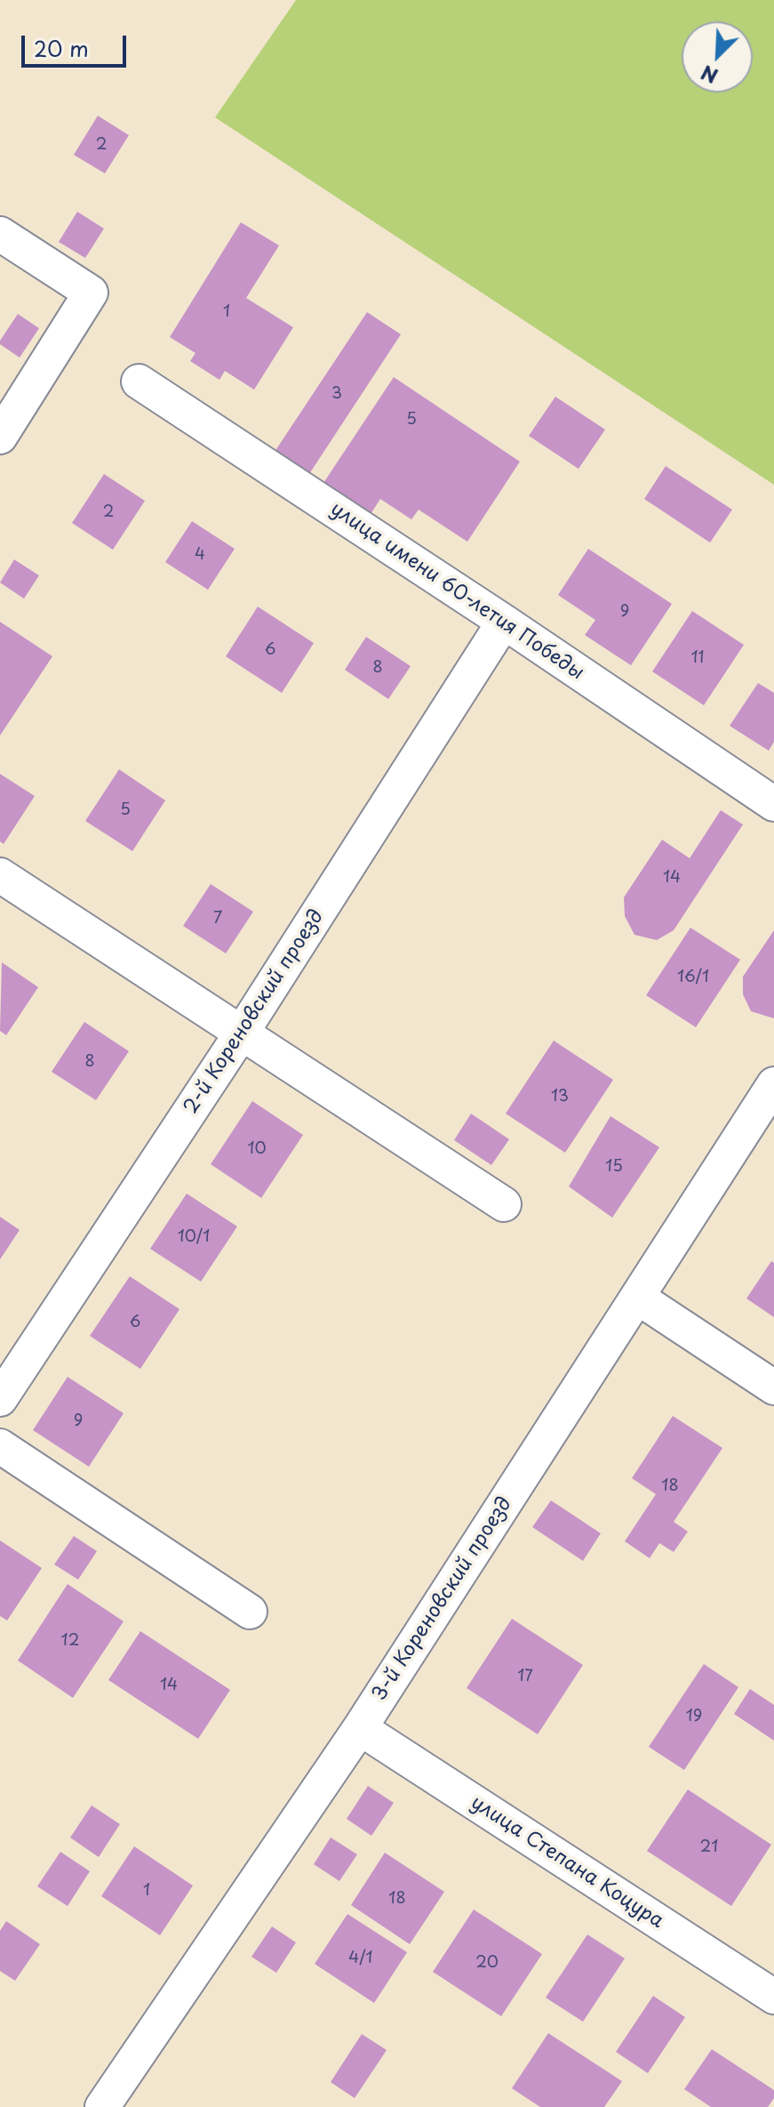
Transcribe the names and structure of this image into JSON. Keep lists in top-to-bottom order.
{
  "streets": {
    "street": [
      "улица имени 60-летия Победы",
      "2-й Кореновский проезд",
      "3-й Кореновский проезд",
      "улица Степана Коцура"
    ]
  },
  "crossings": [
    ["улица имени 60-летия Победы", "2-й Кореновский проезд"],
    ["3-й Кореновский проезд", "улица Степана Коцура"]
  ],
  "house_numbers": [
    "2",
    "1",
    "3",
    "5",
    "2",
    "4",
    "9",
    "6",
    "11",
    "8",
    "5",
    "14",
    "7",
    "16/1",
    "8",
    "13",
    "10",
    "15",
    "10/1",
    "6",
    "9",
    "18",
    "12",
    "17",
    "14",
    "19",
    "21",
    "1",
    "18",
    "4/1",
    "20"
  ],
  "scale_bar": "20 m",
  "north": "bottom left"
}
